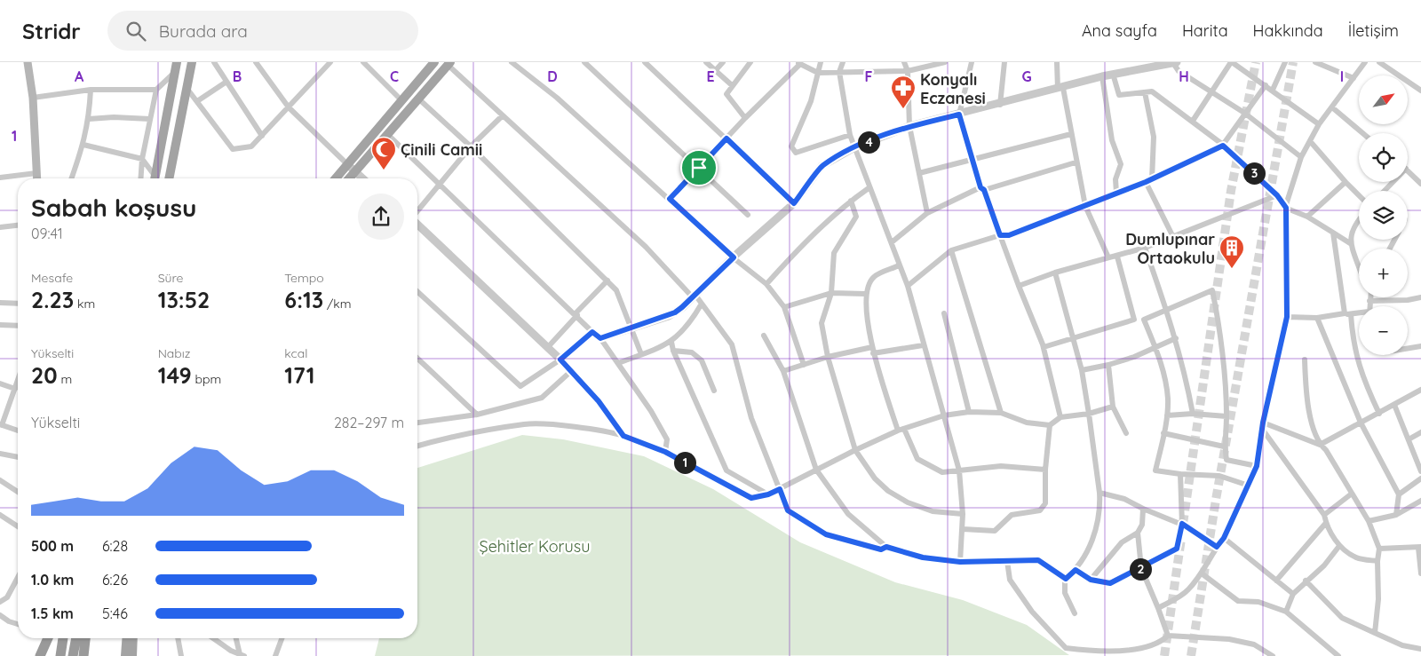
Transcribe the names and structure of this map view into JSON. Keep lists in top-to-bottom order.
{
  "parks": ["Şehitler Korusu"],
  "places": {
    "pharmacy": ["Konyalı Eczanesi"],
    "mosque": ["Çinili Camii"],
    "building": ["Dumlupınar Ortaokulu"]
  },
  "north": "top right",
  "page": {
    "header": "Stridr",
    "search": "Burada ara",
    "nav": [
      "Ana sayfa",
      "Harita",
      "Hakkında",
      "İletişim"
    ],
    "map_buttons": ["+", "−"],
    "pins": [
      "4",
      "3",
      "1",
      "2"
    ],
    "heading": ["Sabah koşusu", "09:41"],
    "stats": [
      ["Mesafe", "2.23 km"],
      ["Süre", "13:52"],
      ["Tempo", "6:13 /km"],
      ["Yükselti", "20 m"],
      ["Nabız", "149 bpm"],
      ["kcal", "171"]
    ],
    "chart": ["Yükselti", "282–297 m"],
    "list": [
      {
        "name": "500 m",
        "note": "6:28"
      },
      {
        "name": "1.0 km",
        "note": "6:26"
      },
      {
        "name": "1.5 km",
        "note": "5:46"
      }
    ]
  },
  "grid": {
    "columns": [
      "A",
      "B",
      "C",
      "D",
      "E",
      "F",
      "G",
      "H",
      "I"
    ],
    "rows": ["1"]
  }
}
